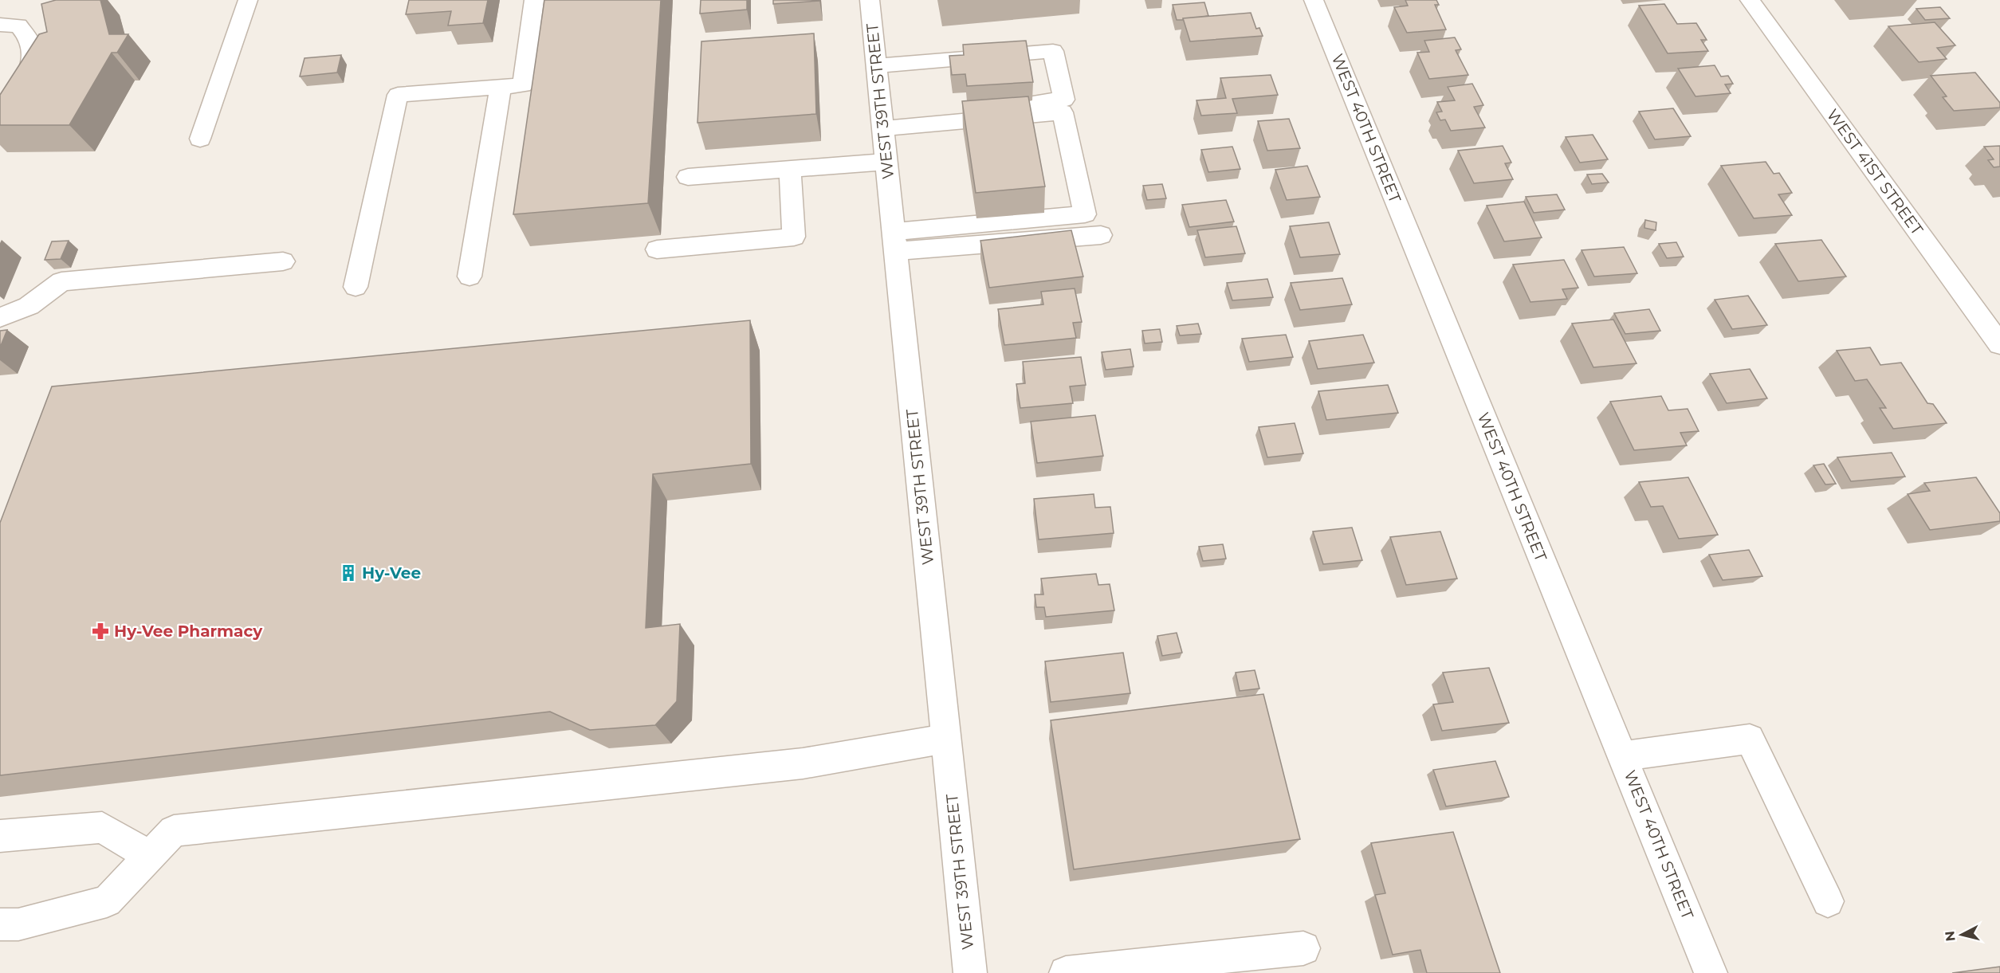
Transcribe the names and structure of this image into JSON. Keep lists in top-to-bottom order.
{
  "streets": {
    "street": ["WEST 39TH STREET", "WEST 40TH STREET", "WEST 41ST STREET"]
  },
  "places": {
    "building": ["Hy-Vee"],
    "pharmacy": ["Hy-Vee Pharmacy"]
  },
  "north": "left"
}
